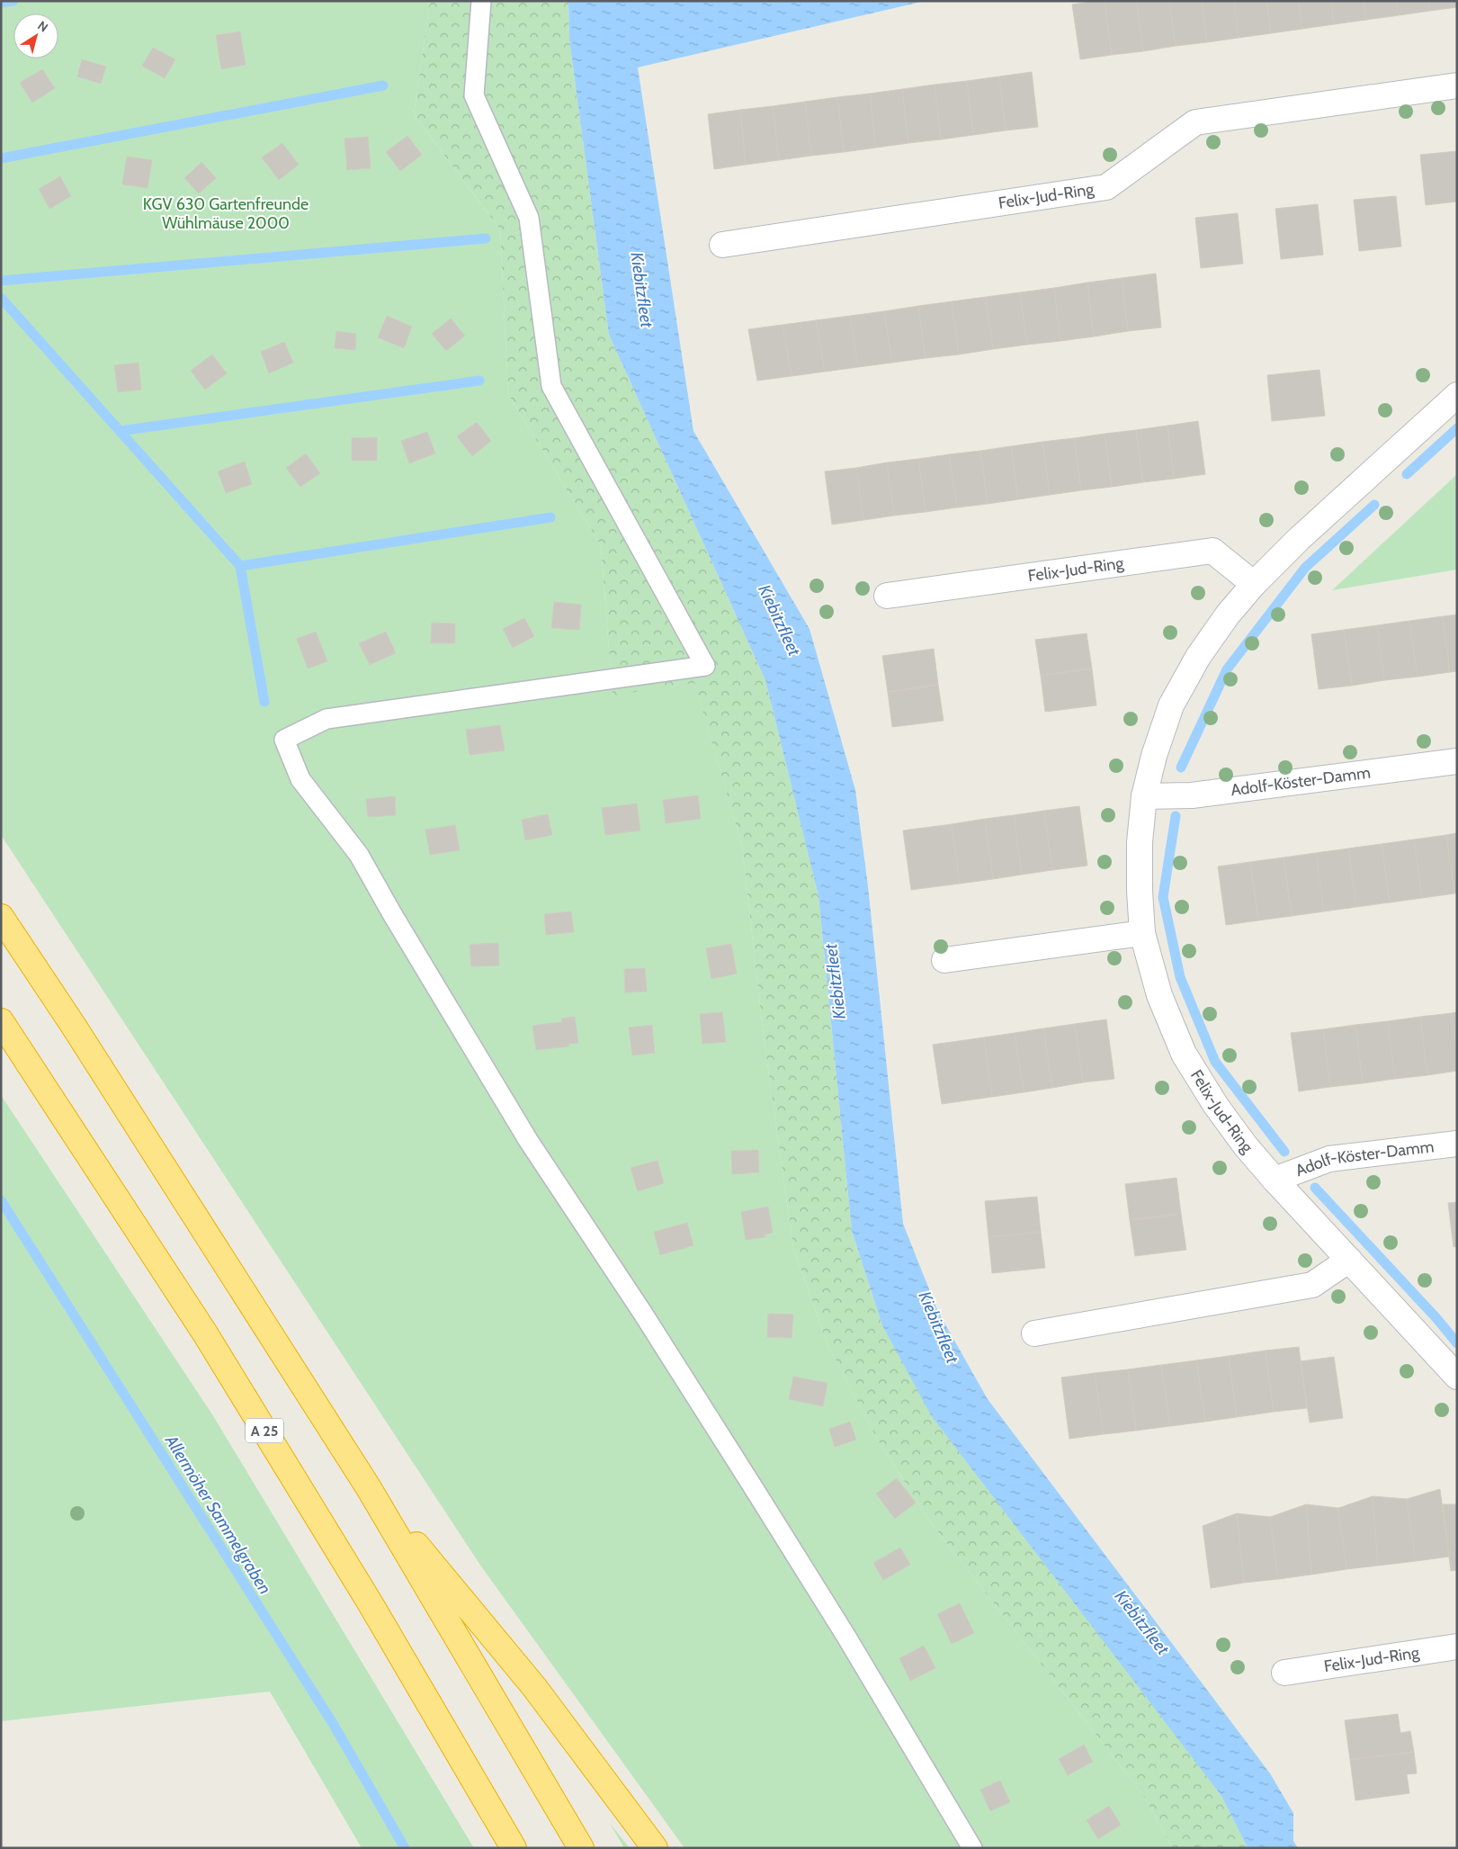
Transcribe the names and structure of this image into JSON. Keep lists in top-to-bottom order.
{
  "streets": {
    "highway": ["A 25"],
    "street": ["Felix-Jud-Ring", "Adolf-Köster-Damm"]
  },
  "crossings": [
    ["Felix-Jud-Ring", "Adolf-Köster-Damm"]
  ],
  "water": ["Kiebitzfleet", "Allermöher Sammelgraben"],
  "parks": ["KGV 630 Gartenfreunde Wühlmäuse 2000"],
  "north": "top right"
}
